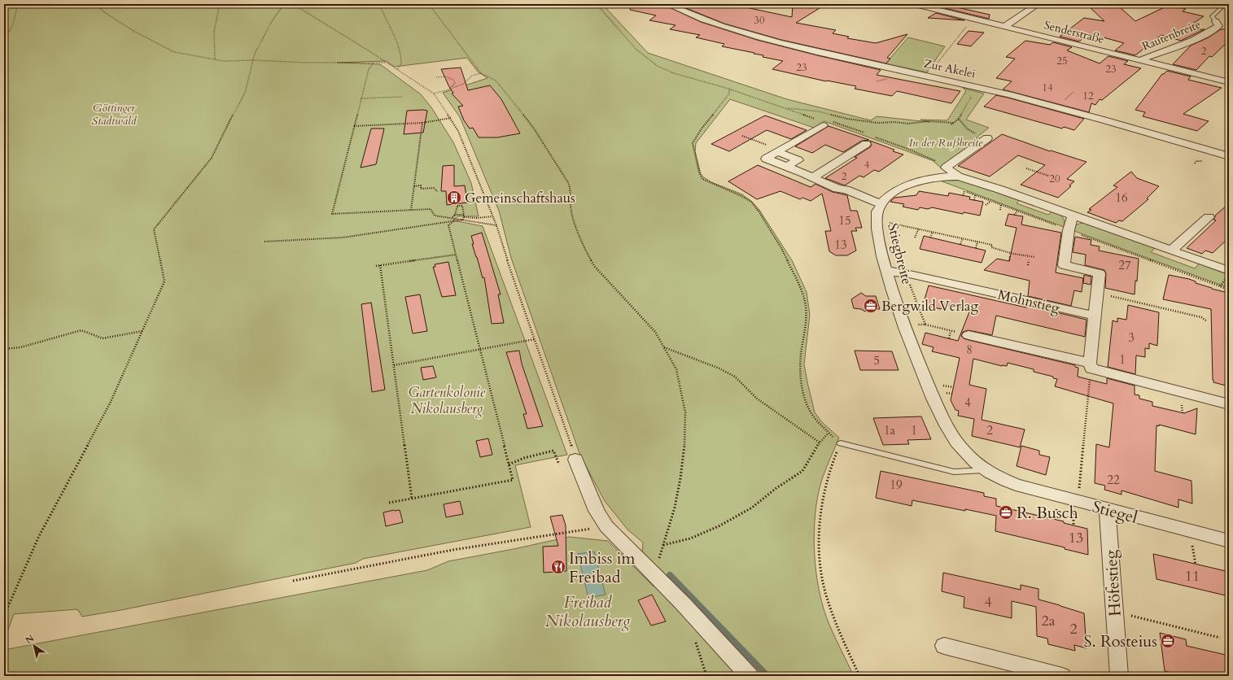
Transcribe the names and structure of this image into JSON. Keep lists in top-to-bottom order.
{
  "streets": {
    "street": [
      "Senderstraße",
      "Rautenbreite",
      "Zur Akelei",
      "Stiegbreite",
      "Mohnstieg",
      "Stiegel",
      "Höfestieg"
    ]
  },
  "crossings": [
    ["Senderstraße", "Rautenbreite"],
    ["Stiegbreite", "Mohnstieg"],
    ["Stiegbreite", "Stiegel"],
    ["Stiegel", "Höfestieg"]
  ],
  "parks": [
    "Göttinger Stadtwald",
    "In der Rußbreite",
    "Gartenkolonie Nikolausberg",
    "Freibad Nikolausberg"
  ],
  "places": {
    "building": ["Gemeinschaftshaus"],
    "office": ["Bergwild Verlag", "R. Busch", "S. Rosteius"],
    "restaurant": ["Imbiss im Freibad"]
  },
  "house_numbers": [
    "30",
    "2",
    "25",
    "23",
    "23",
    "14",
    "12",
    "4",
    "2",
    "20",
    "16",
    "15",
    "13",
    "27",
    "3",
    "8",
    "1",
    "5",
    "4",
    "1a",
    "1",
    "2",
    "22",
    "19",
    "13",
    "11",
    "4",
    "2a",
    "2"
  ],
  "north": "top left"
}
